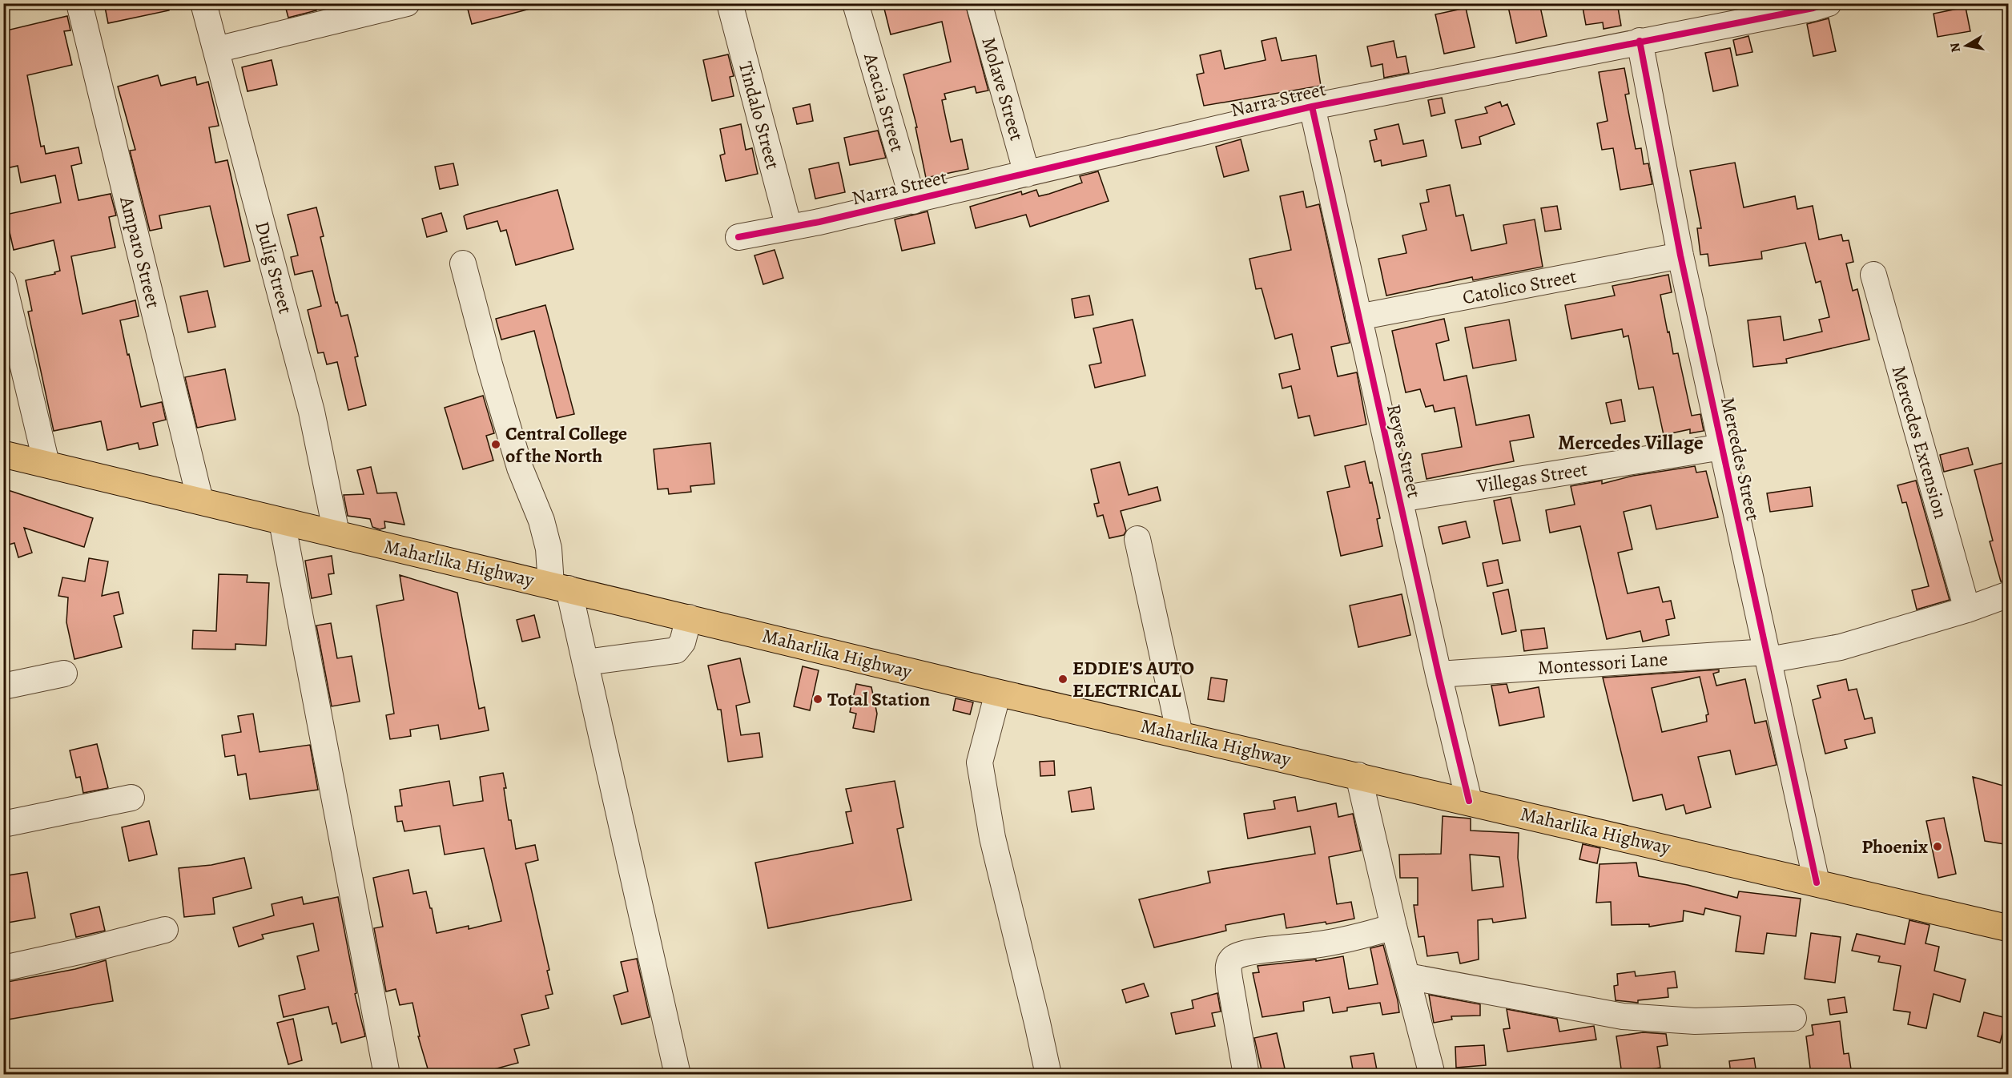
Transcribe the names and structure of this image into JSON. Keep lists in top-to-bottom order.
{
  "streets": {
    "highway": ["Maharlika Highway"],
    "street": [
      "Molave Street",
      "Narra Street",
      "Acacia Street",
      "Tindalo Street",
      "Amparo Street",
      "Dulig Street",
      "Catolico Street",
      "Mercedes Extension",
      "Reyes Street",
      "Mercedes Street",
      "Villegas Street",
      "Montessori Lane"
    ]
  },
  "crossings": [
    ["Molave Street", "Narra Street"],
    ["Narra Street", "Acacia Street"],
    ["Narra Street", "Tindalo Street"],
    ["Narra Street", "Reyes Street"],
    ["Narra Street", "Mercedes Street"],
    ["Amparo Street", "Maharlika Highway"],
    ["Dulig Street", "Maharlika Highway"],
    ["Catolico Street", "Reyes Street"],
    ["Catolico Street", "Mercedes Street"],
    ["Reyes Street", "Villegas Street"],
    ["Reyes Street", "Maharlika Highway"],
    ["Reyes Street", "Montessori Lane"],
    ["Mercedes Street", "Villegas Street"],
    ["Mercedes Street", "Maharlika Highway"],
    ["Mercedes Street", "Montessori Lane"]
  ],
  "districts": ["Mercedes Village"],
  "places": [
    "Central College of the North",
    "EDDIE'S AUTO ELECTRICAL",
    "Total Station",
    "Phoenix"
  ],
  "north": "left"
}
